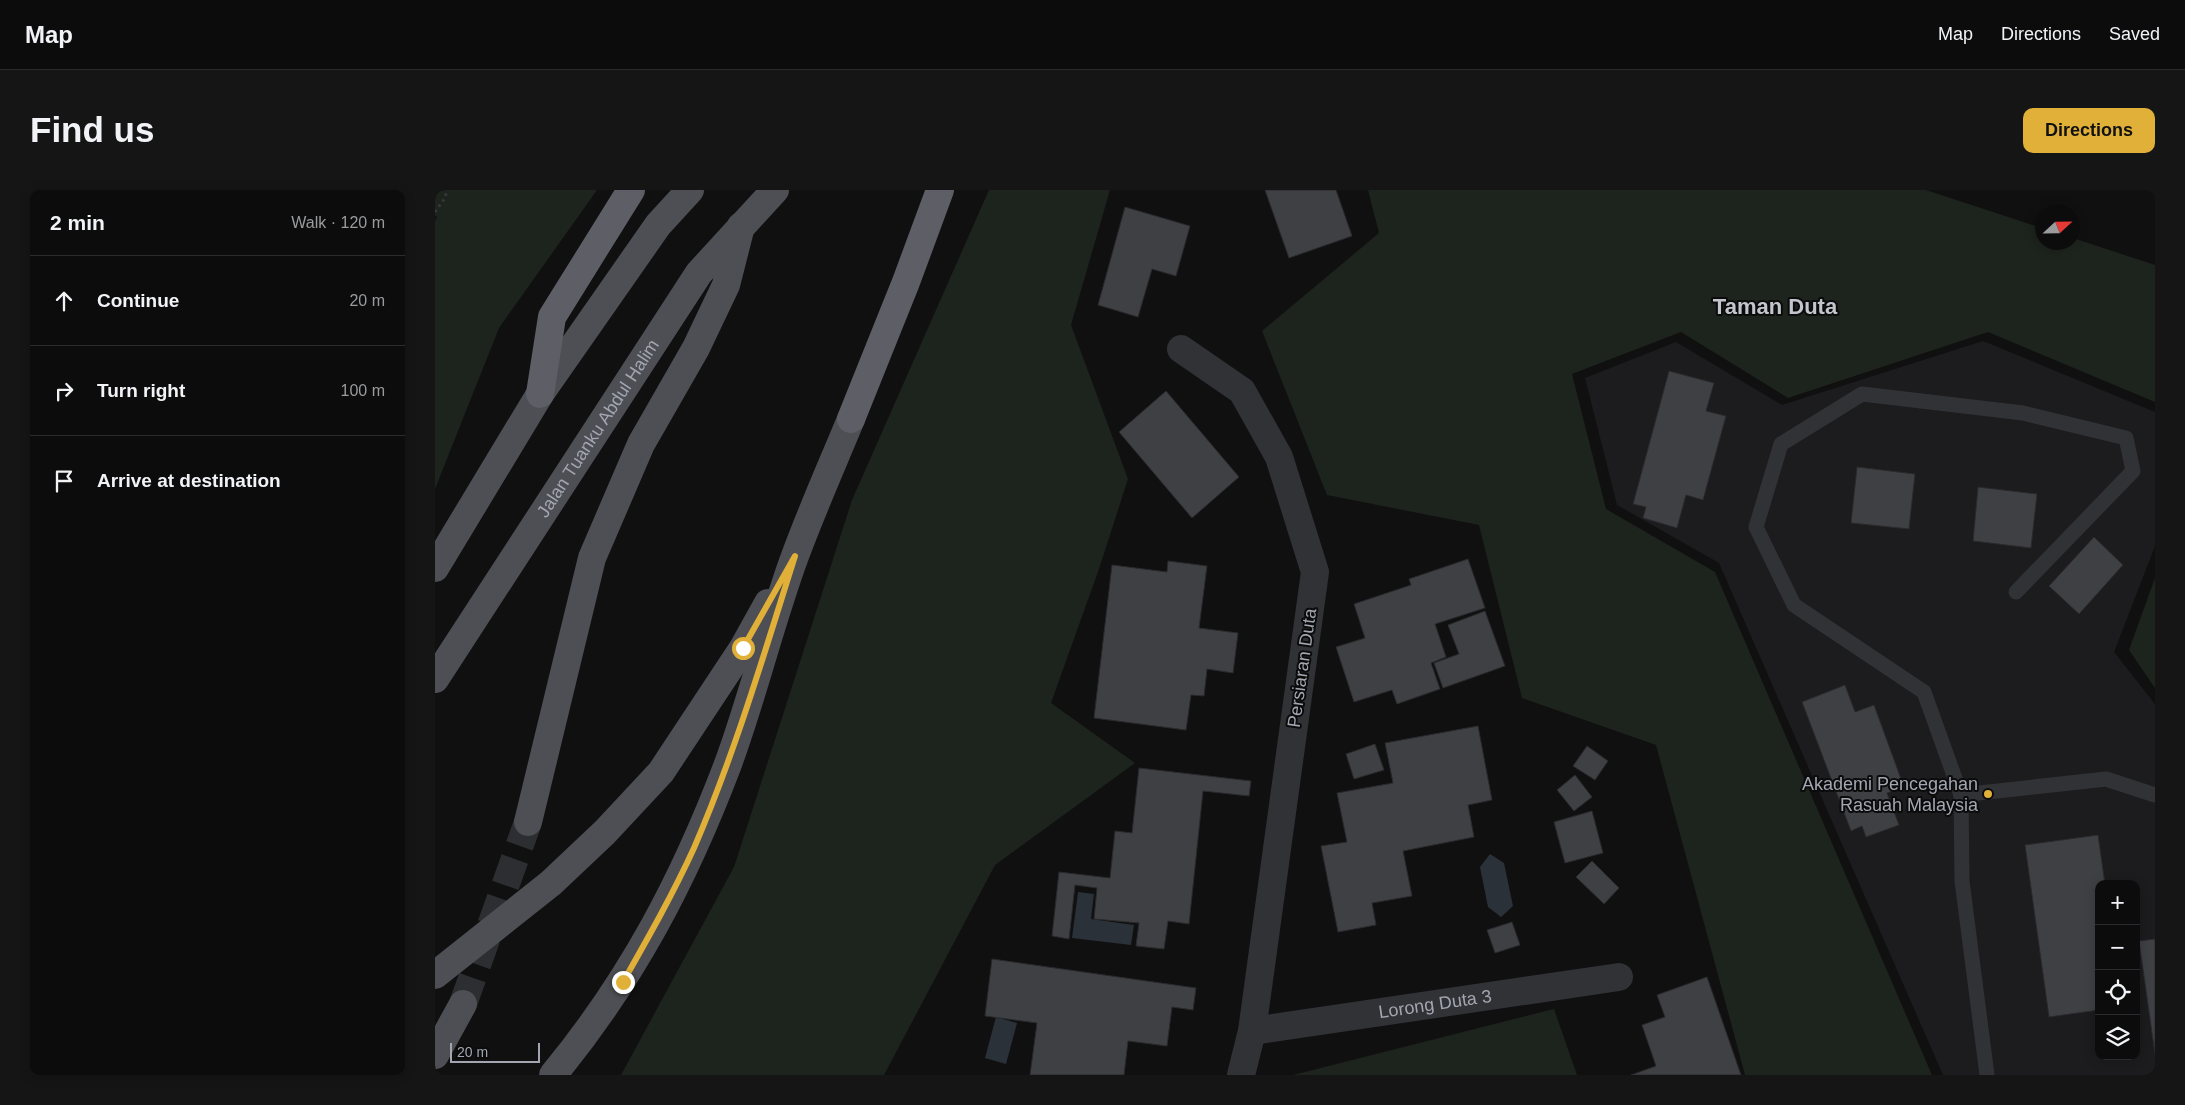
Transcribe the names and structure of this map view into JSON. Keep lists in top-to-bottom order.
{
  "streets": {
    "main road": ["Jalan Tuanku Abdul Halim"],
    "street": ["Persiaran Duta", "Lorong Duta 3"]
  },
  "crossings": [
    ["Persiaran Duta", "Lorong Duta 3"]
  ],
  "districts": ["Taman Duta"],
  "places": ["Akademi Pencegahan Rasuah Malaysia"],
  "scale_bar": "20 m",
  "north": "right",
  "page": {
    "header": "Map",
    "nav": ["Map", "Directions", "Saved"],
    "buttons": "Directions",
    "title": "Find us",
    "heading": ["2 min", "Walk · 120 m"],
    "list": [
      ["Continue", "20 m"],
      ["Turn right", "100 m"],
      "Arrive at destination"
    ],
    "map_buttons": ["+", "−"],
    "scale": "20 m"
  }
}
